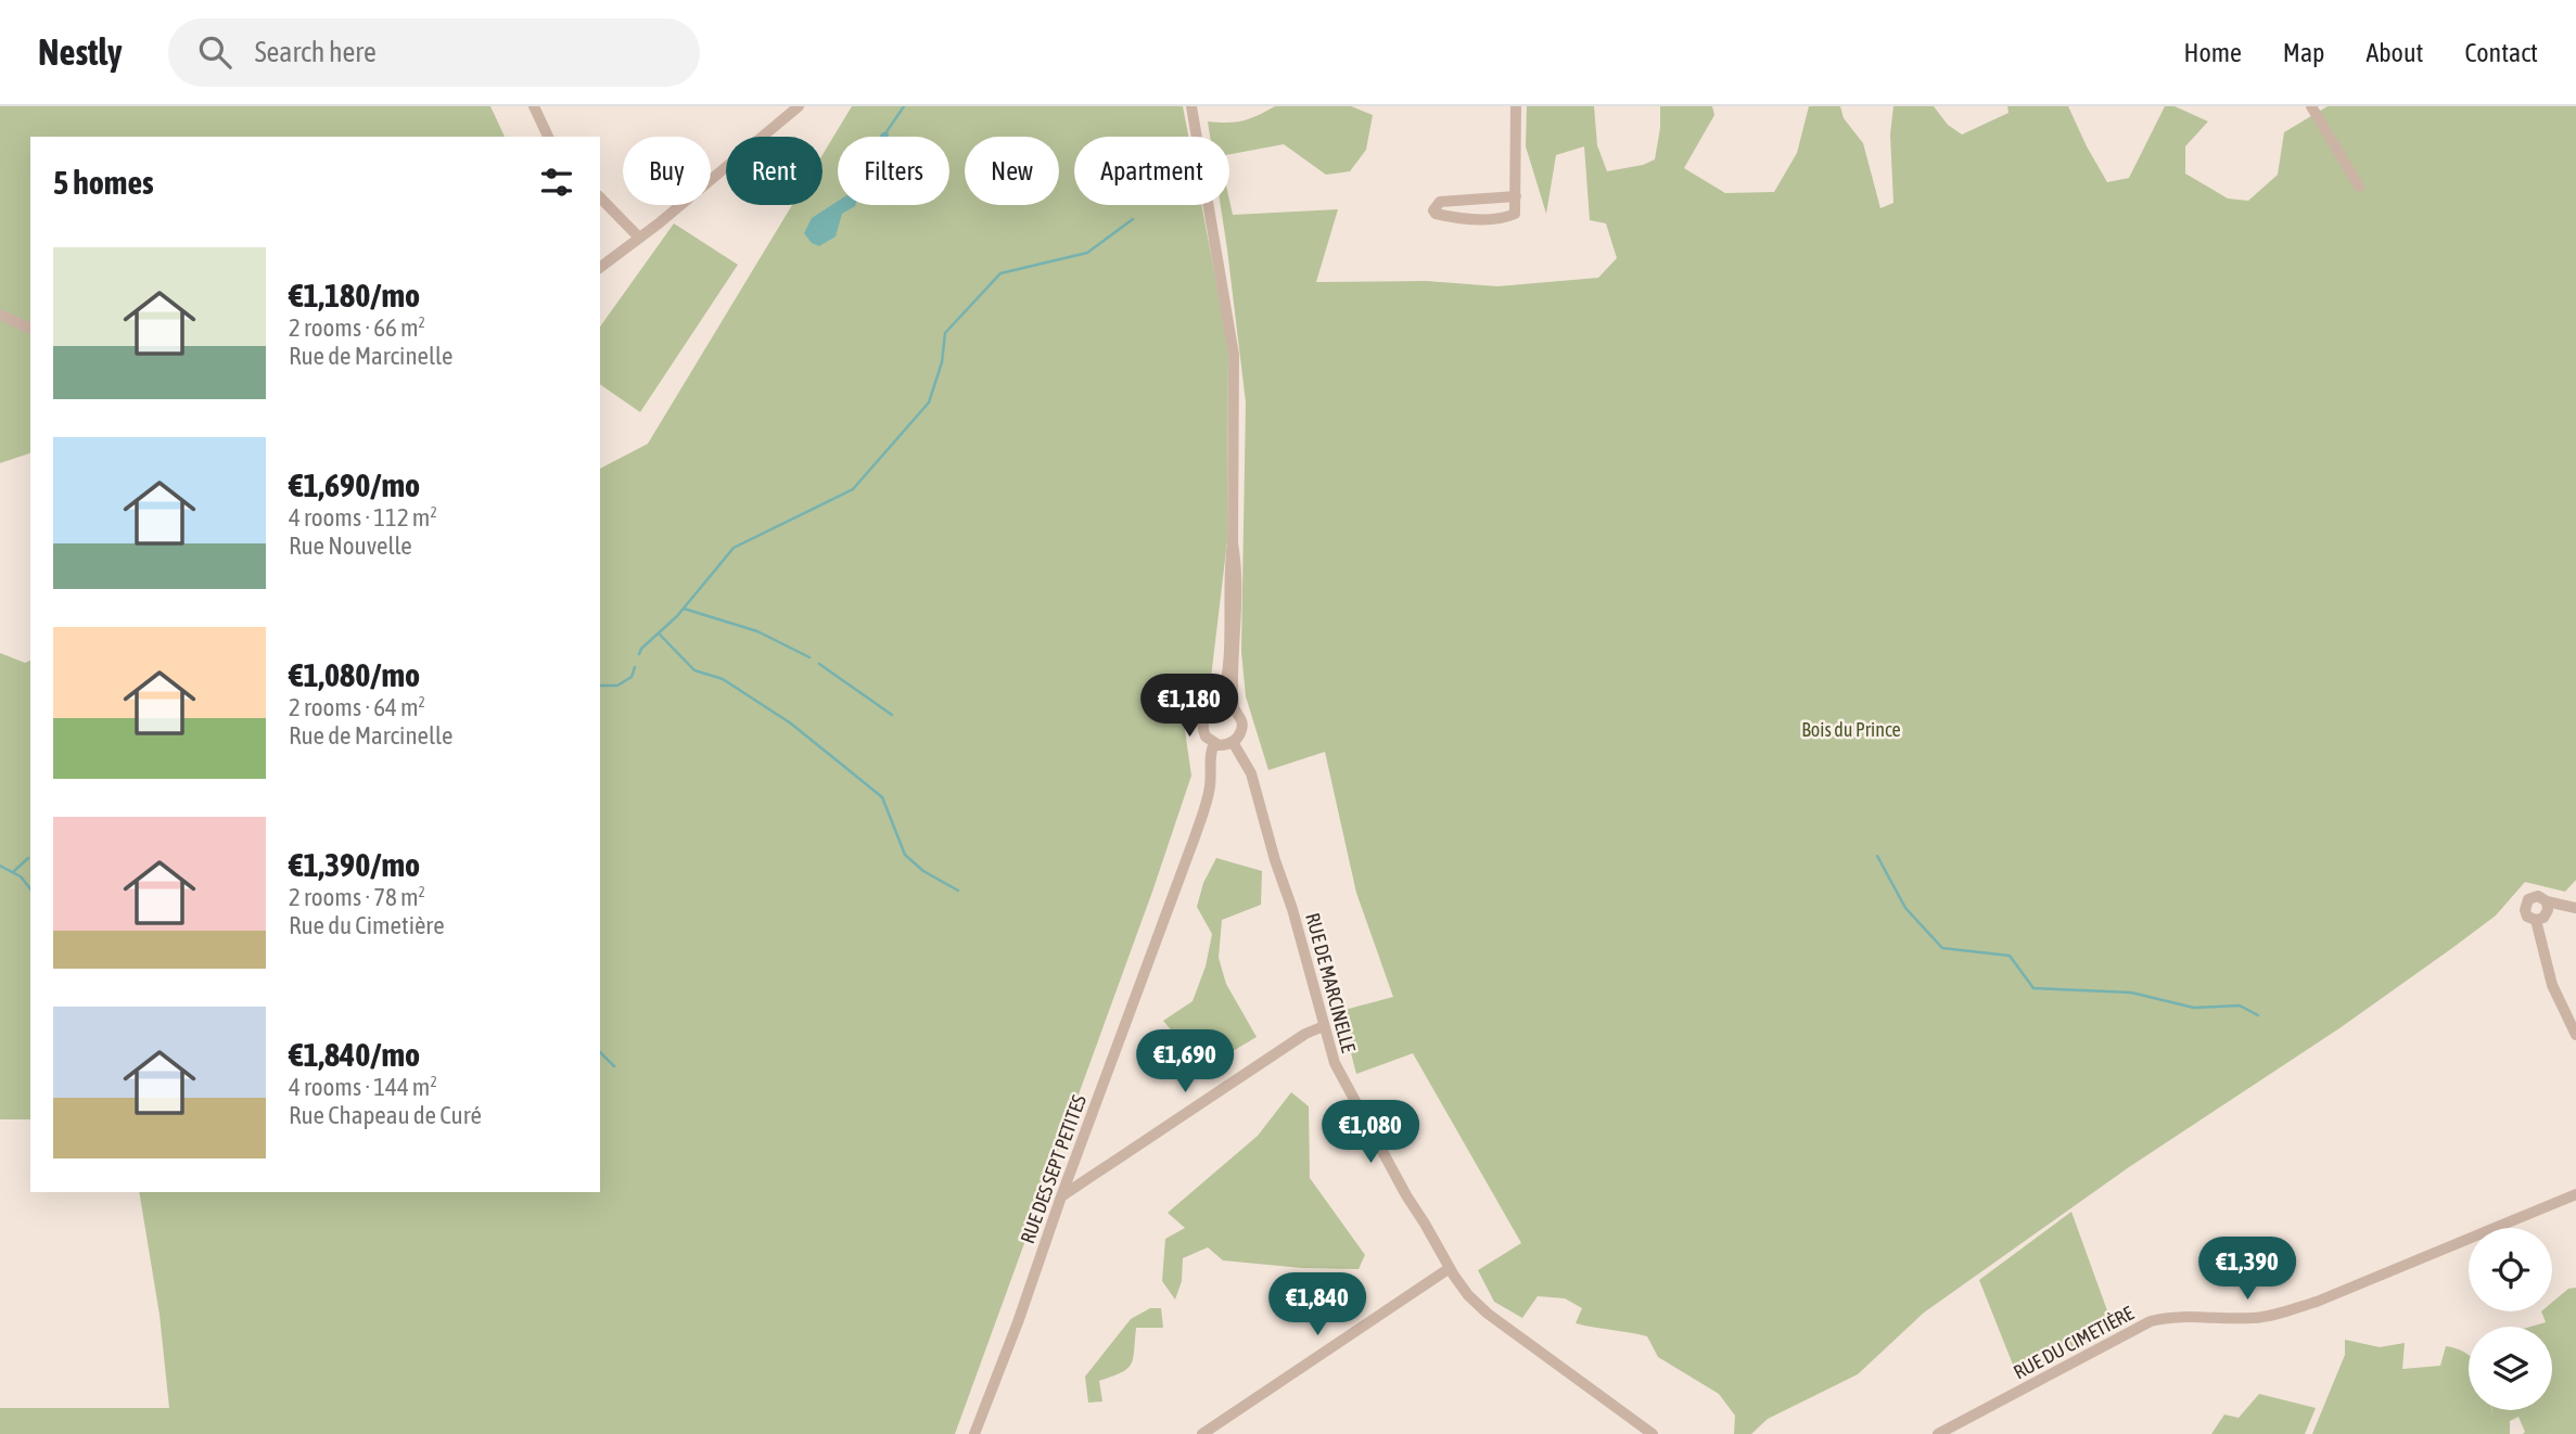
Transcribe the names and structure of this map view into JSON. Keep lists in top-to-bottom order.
{
  "streets": {
    "street": ["RUE DE MARCINELLE", "RUE DES SEPT PETITES", "RUE DU CIMETIÈRE"]
  },
  "crossings": [
    ["RUE DE MARCINELLE", "RUE DES SEPT PETITES"]
  ],
  "parks": ["Bois du Prince"],
  "page": {
    "header": "Nestly",
    "search": "Search here",
    "nav": [
      "Home",
      "Map",
      "About",
      "Contact"
    ],
    "chip": [
      "Buy",
      "Rent",
      "Filters",
      "New",
      "Apartment"
    ],
    "heading": "5 homes",
    "list": [
      {
        "name": "€1,180/mo",
        "note": "2 rooms · 66 m² · Rue de Marcinelle"
      },
      {
        "name": "€1,690/mo",
        "note": "4 rooms · 112 m² · Rue Nouvelle"
      },
      {
        "name": "€1,080/mo",
        "note": "2 rooms · 64 m² · Rue de Marcinelle"
      },
      {
        "name": "€1,390/mo",
        "note": "2 rooms · 78 m² · Rue du Cimetière"
      },
      {
        "name": "€1,840/mo",
        "note": "4 rooms · 144 m² · Rue Chapeau de Curé"
      }
    ],
    "price": [
      "€1,180",
      "€1,690",
      "€1,080",
      "€1,390",
      "€1,840"
    ]
  }
}
